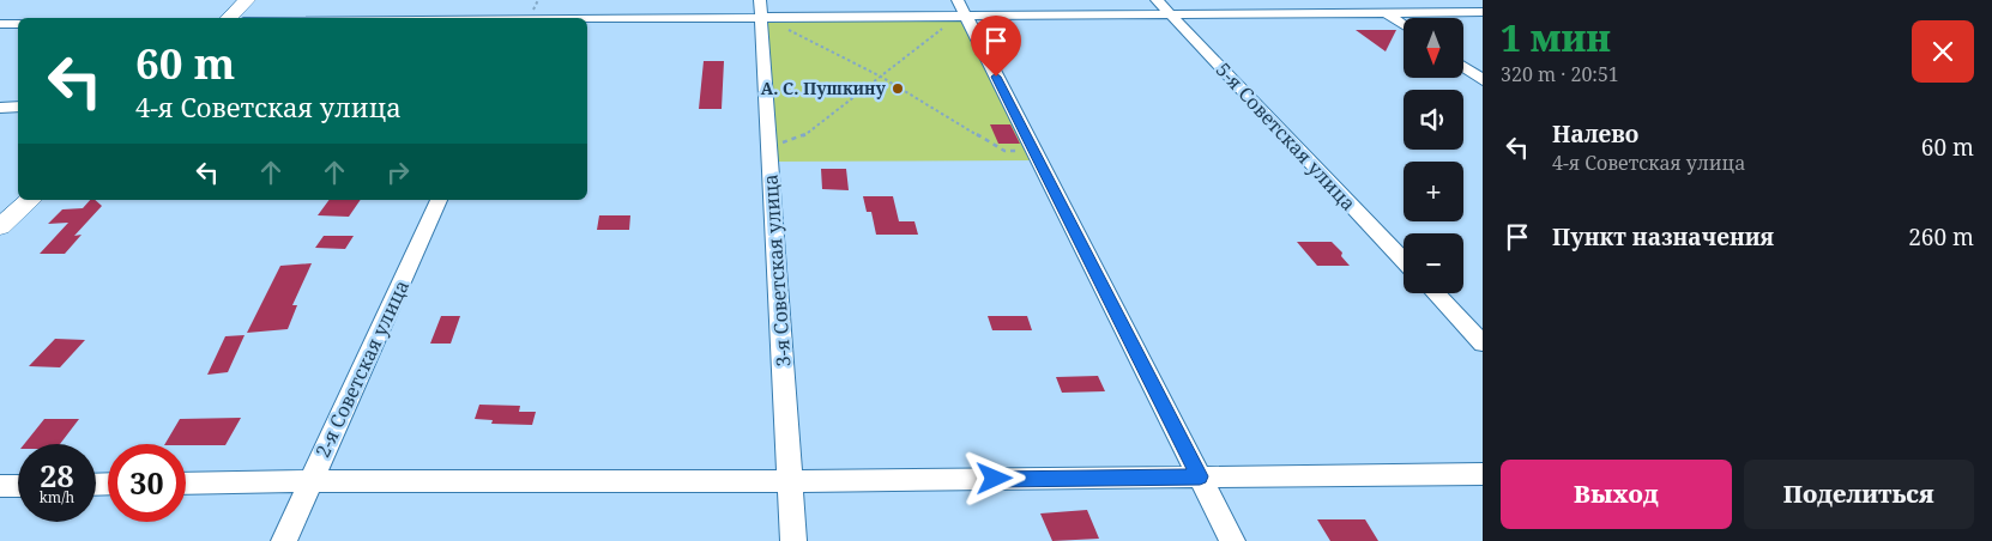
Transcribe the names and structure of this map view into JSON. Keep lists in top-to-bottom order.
{
  "streets": {
    "street": ["5-я Советская улица", "3-я Советская улица", "2-я Советская улица"]
  },
  "places": ["А. С. Пушкину"],
  "north": "bottom",
  "page": {
    "heading": ["1 мин", "320 m · 20:51"],
    "map_buttons": ["+", "−"],
    "turn": ["60 m", "4-я Советская улица"],
    "list": [
      {
        "name": "Налево",
        "note": "4-я Советская улица",
        "value": "60 m"
      },
      {
        "name": "Пункт назначения",
        "value": "260 m"
      }
    ],
    "speed": "28 km/h",
    "limit": "30",
    "buttons": ["Выход", "Поделиться"]
  }
}
